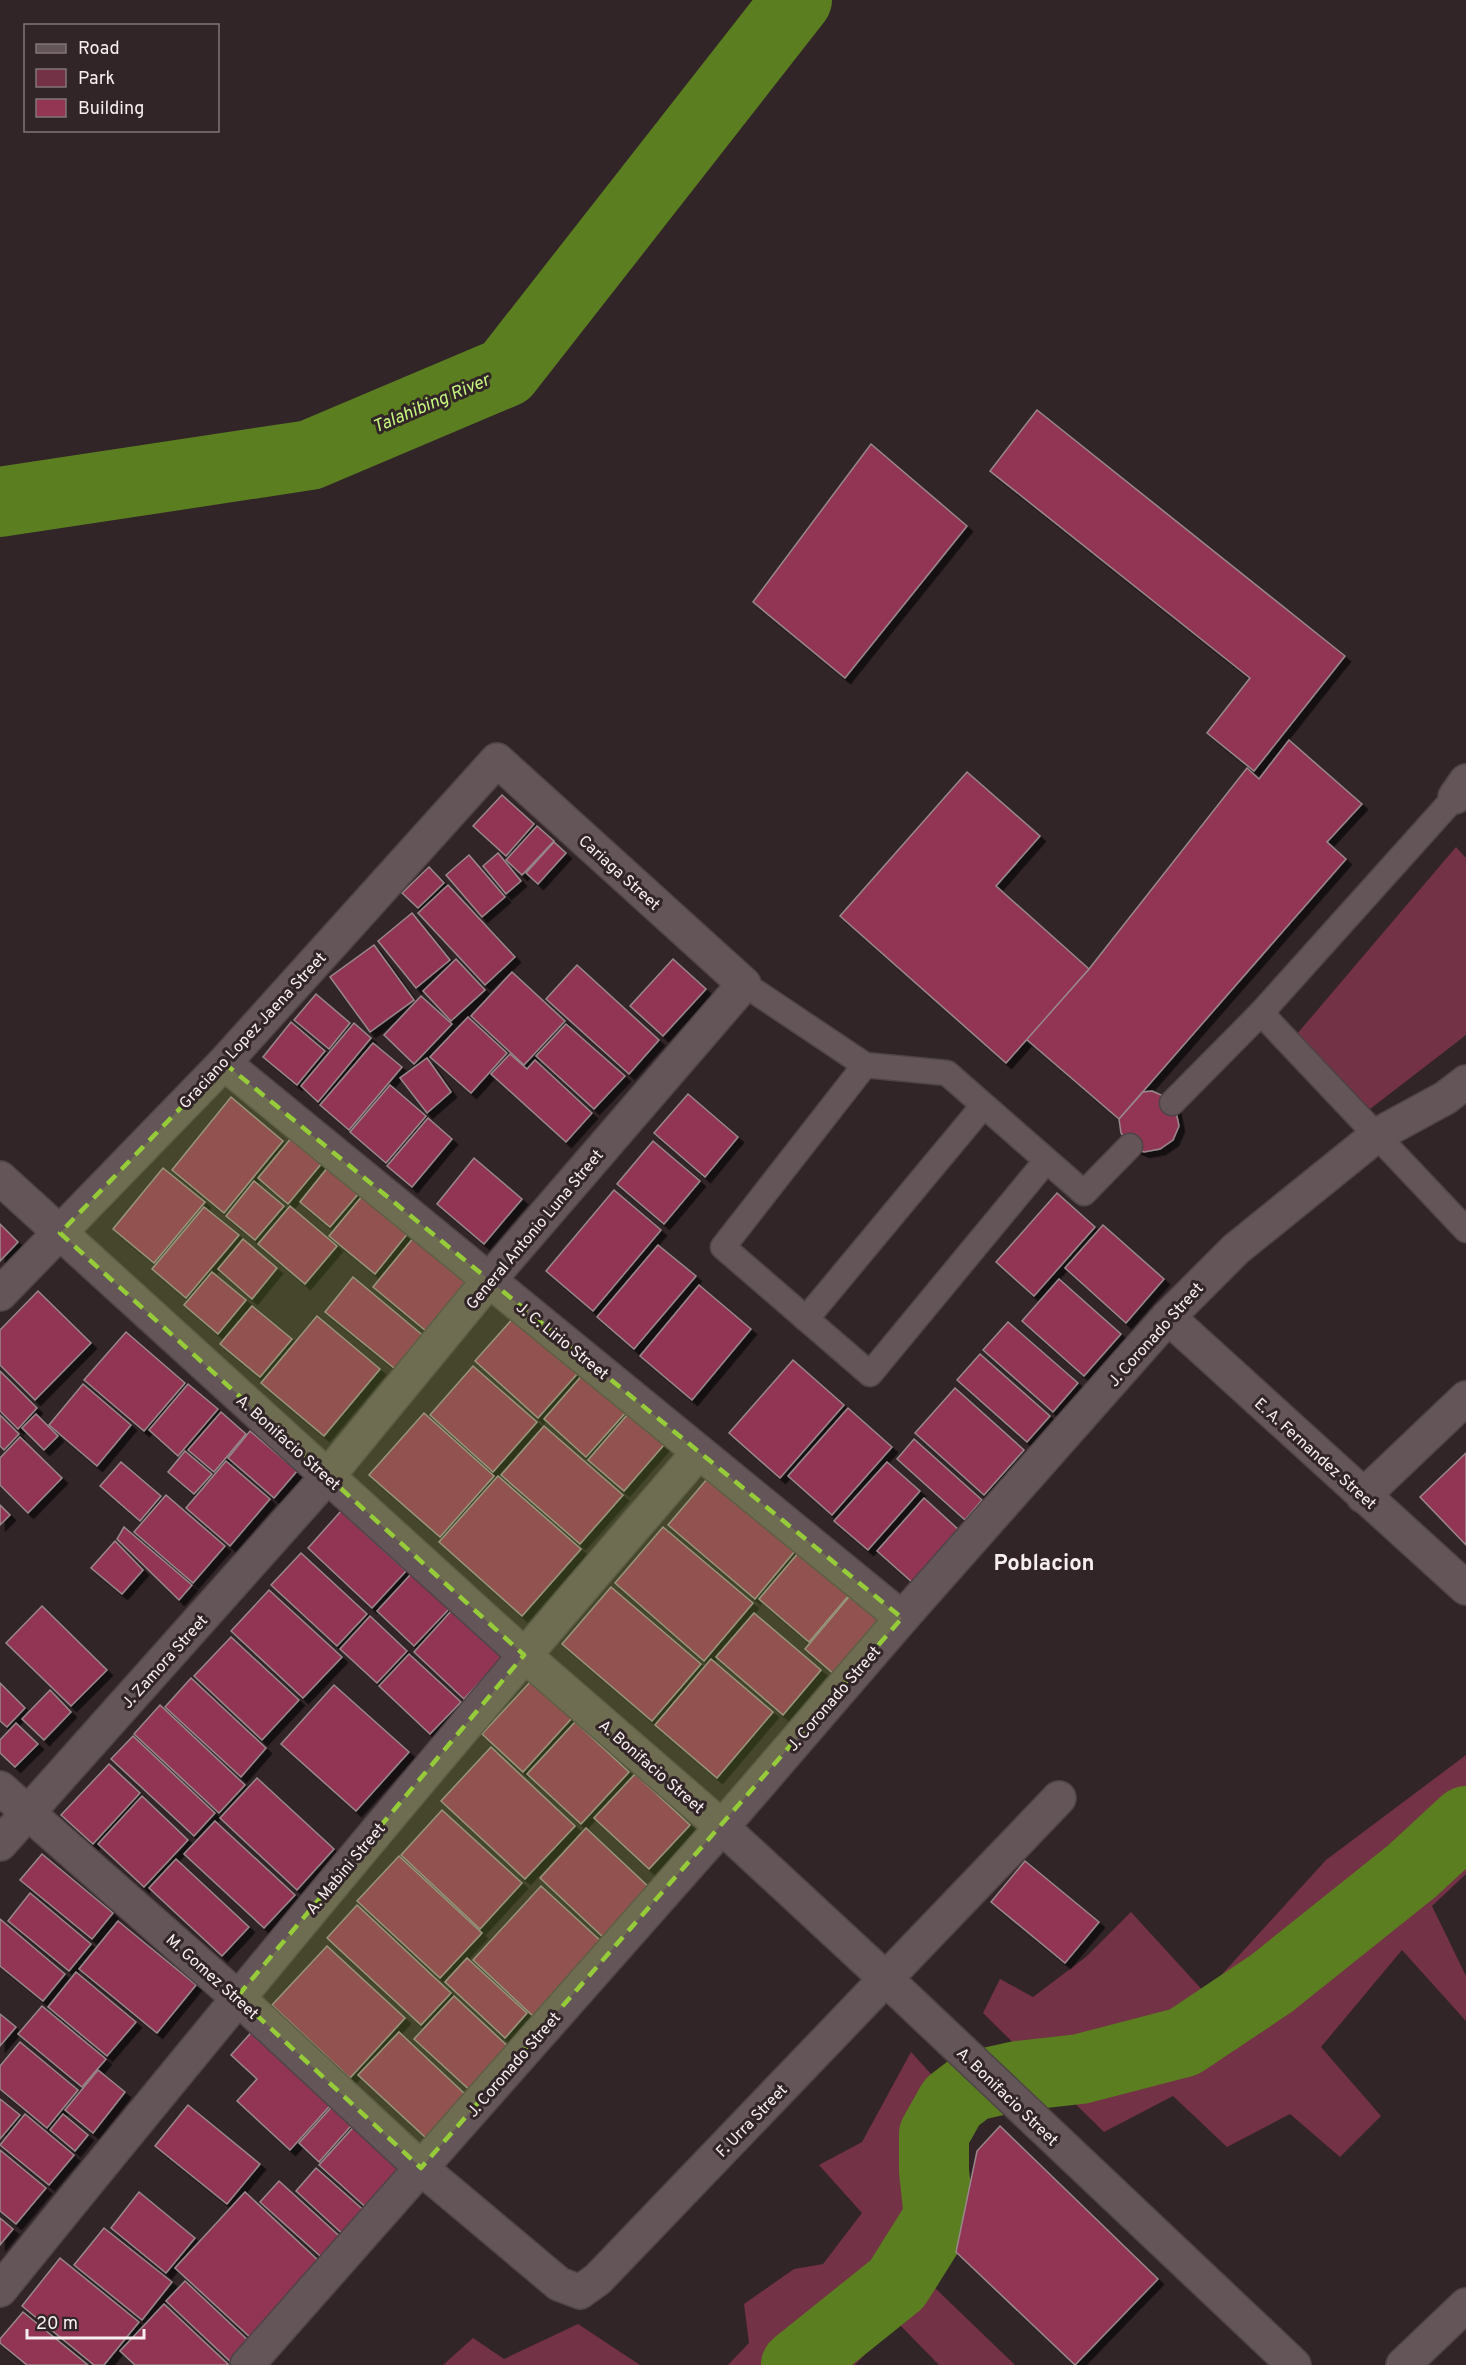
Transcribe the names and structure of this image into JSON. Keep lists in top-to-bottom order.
{
  "streets": {
    "street": [
      "Cariaga Street",
      "Graciano Lopez Jaena Street",
      "General Antonio Luna Street",
      "J. Coronado Street",
      "J. C. Lirio Street",
      "A. Bonifacio Street",
      "E. A. Fernandez Street",
      "J. Zamora Street",
      "A. Mabini Street",
      "M. Gomez Street",
      "F. Urra Street"
    ]
  },
  "crossings": [
    ["Cariaga Street", "Graciano Lopez Jaena Street"],
    ["Cariaga Street", "General Antonio Luna Street"],
    ["Graciano Lopez Jaena Street", "J. C. Lirio Street"],
    ["Graciano Lopez Jaena Street", "A. Bonifacio Street"],
    ["General Antonio Luna Street", "J. C. Lirio Street"],
    ["General Antonio Luna Street", "A. Bonifacio Street"],
    ["General Antonio Luna Street", "J. Zamora Street"],
    ["J. Coronado Street", "J. C. Lirio Street"],
    ["J. Coronado Street", "A. Bonifacio Street"],
    ["J. Coronado Street", "E. A. Fernandez Street"],
    ["J. Coronado Street", "M. Gomez Street"],
    ["J. Coronado Street", "F. Urra Street"],
    ["J. C. Lirio Street", "A. Mabini Street"],
    ["A. Bonifacio Street", "J. Zamora Street"],
    ["A. Bonifacio Street", "A. Mabini Street"],
    ["A. Bonifacio Street", "F. Urra Street"],
    ["J. Zamora Street", "M. Gomez Street"],
    ["A. Mabini Street", "M. Gomez Street"],
    ["M. Gomez Street", "F. Urra Street"]
  ],
  "districts": ["Poblacion"],
  "water": ["Talahibing River"],
  "legend": ["Road", "Park", "Building"],
  "scale_bar": "20 m"
}
